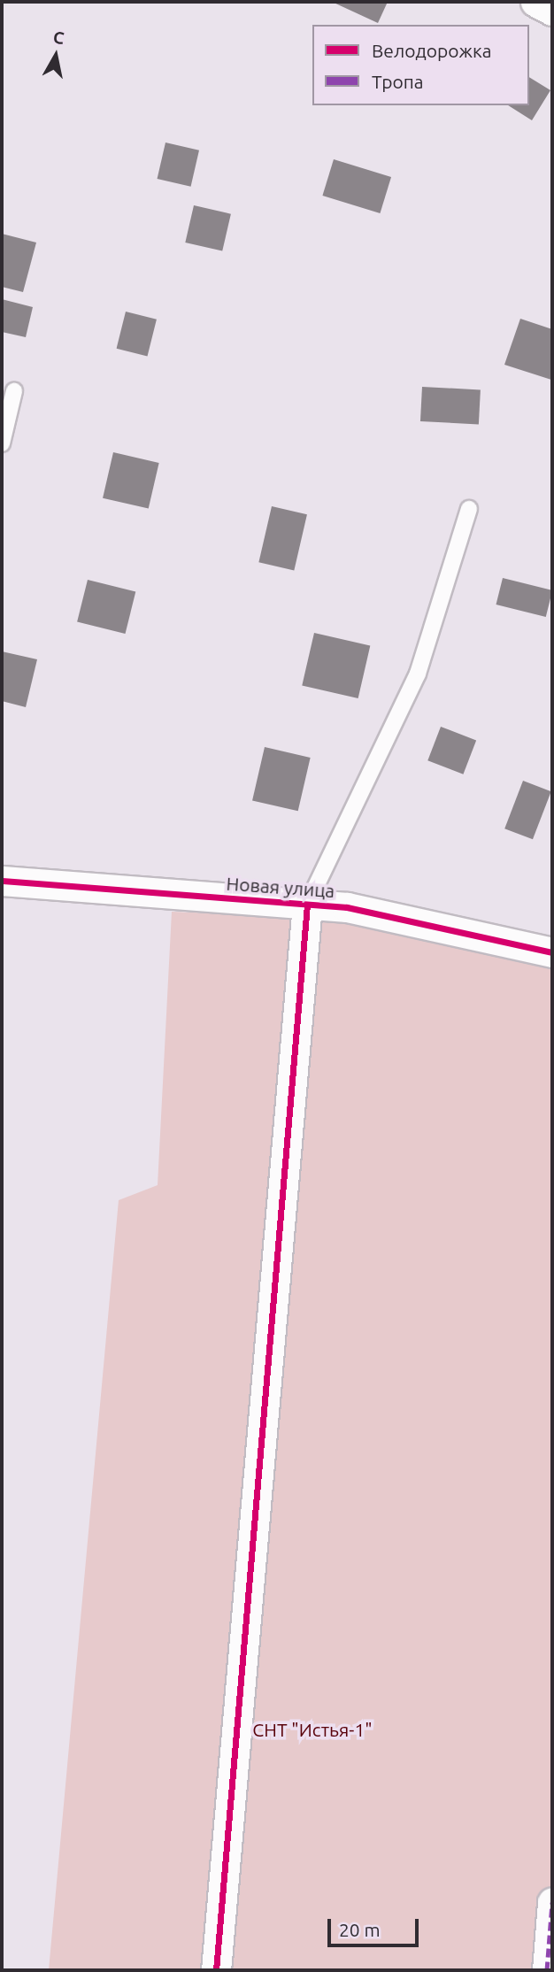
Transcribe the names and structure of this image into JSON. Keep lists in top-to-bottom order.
{
  "streets": {
    "street": ["Новая улица"]
  },
  "parks": ["СНТ \"Истья-1\""],
  "legend": ["Велодорожка", "Тропа"],
  "scale_bar": "20 m",
  "north": "top"
}
